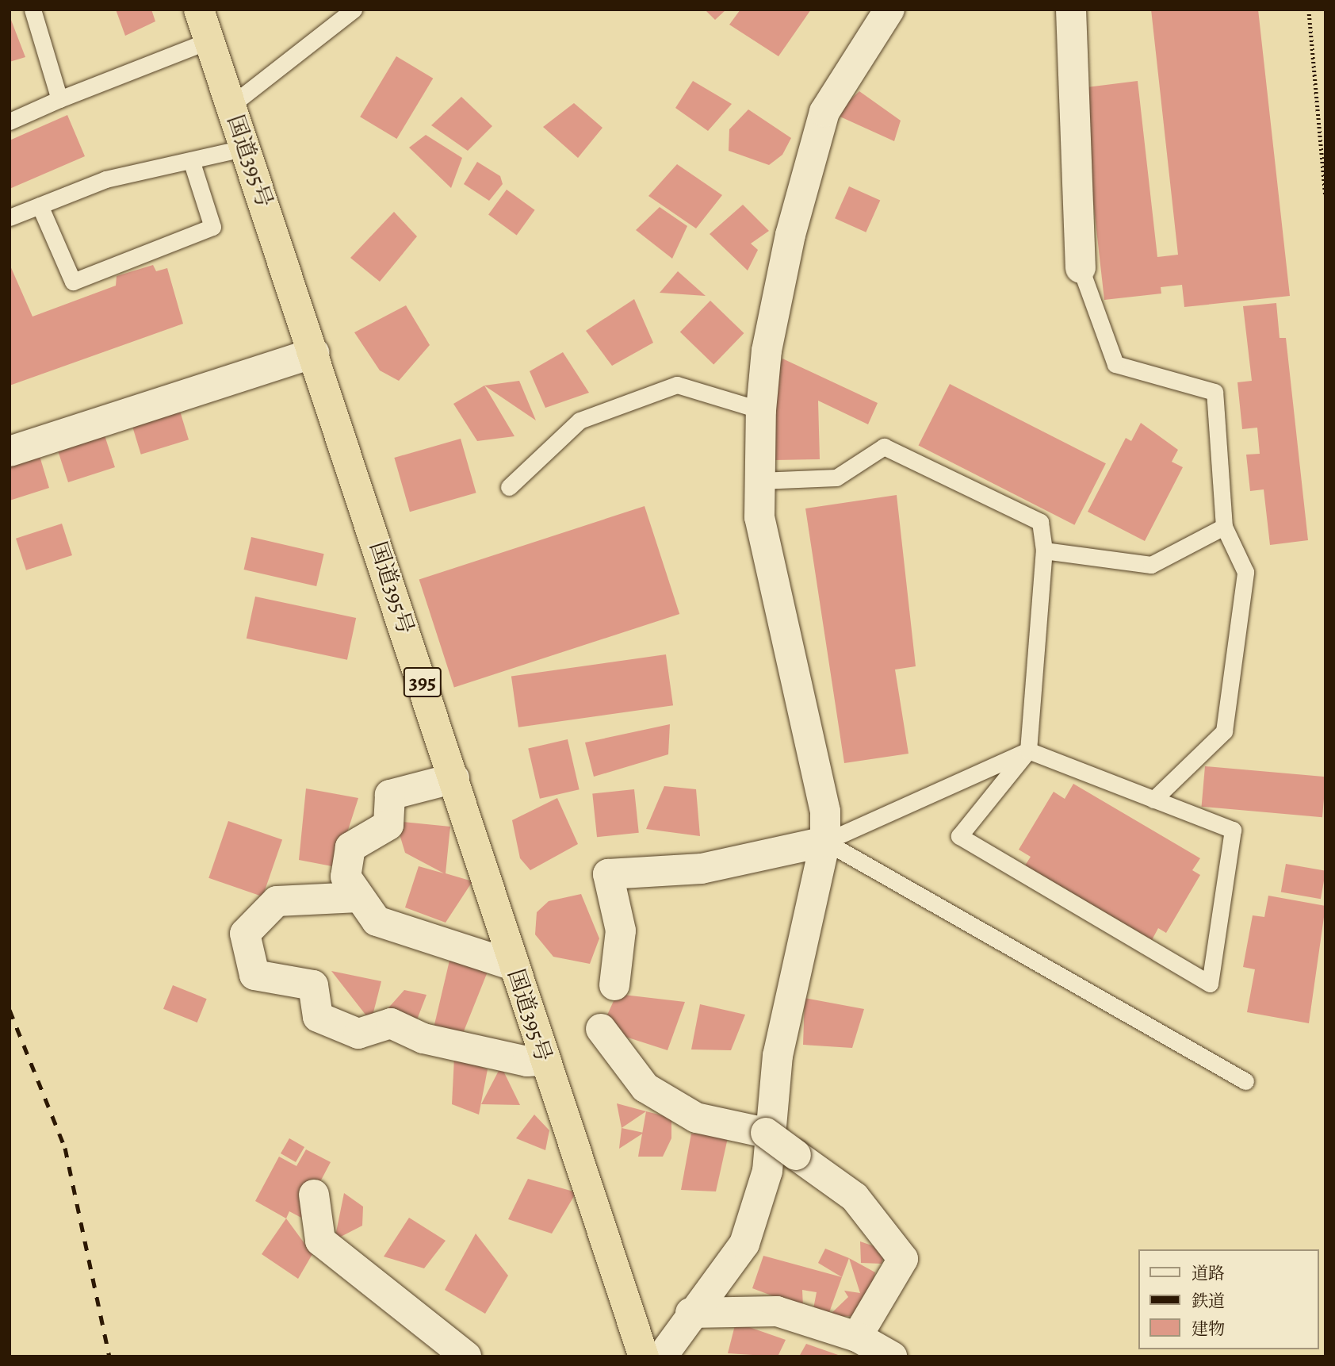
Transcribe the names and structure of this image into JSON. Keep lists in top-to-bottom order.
{
  "streets": {
    "highway": ["国道395号", "395"]
  },
  "legend": ["道路", "鉄道", "建物"]
}
